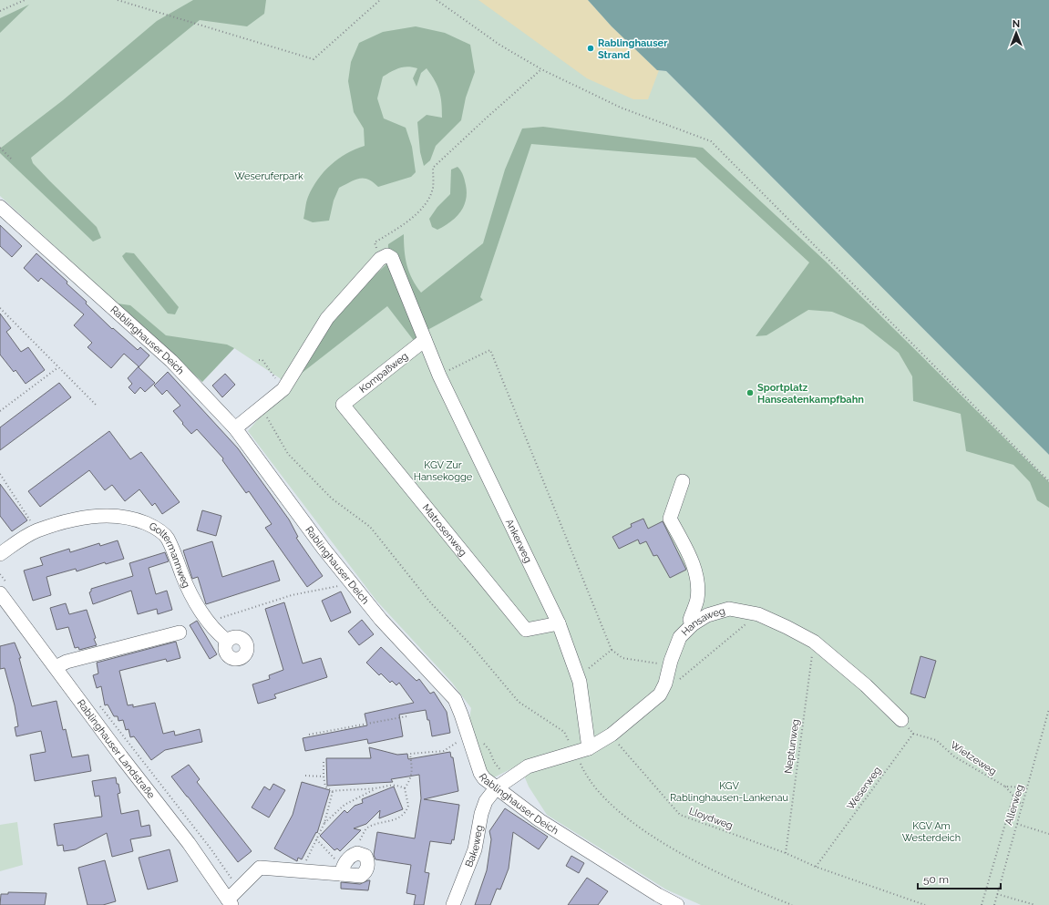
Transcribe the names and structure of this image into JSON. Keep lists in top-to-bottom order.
{
  "streets": {
    "street": [
      "Rablinghauser Deich",
      "Kompaßweg",
      "Matrosenweg",
      "Ankerweg",
      "Goltermannweg",
      "Hansaweg",
      "Rablinghauser Landstraße",
      "Bakeweg"
    ],
    "path": [
      "Neptunweg",
      "Wietzeweg",
      "Weserweg",
      "Allerweg",
      "Lloydweg"
    ]
  },
  "crossings": [
    ["Rablinghauser Deich", "Hansaweg"],
    ["Rablinghauser Deich", "Bakeweg"],
    ["Kompaßweg", "Matrosenweg"],
    ["Kompaßweg", "Ankerweg"],
    ["Matrosenweg", "Ankerweg"],
    ["Ankerweg", "Hansaweg"],
    ["Hansaweg", "Neptunweg"],
    ["Hansaweg", "Lloydweg"],
    ["Hansaweg", "Bakeweg"],
    ["Neptunweg", "Lloydweg"],
    ["Wietzeweg", "Weserweg"],
    ["Wietzeweg", "Allerweg"],
    ["Weserweg", "Lloydweg"]
  ],
  "parks": [
    "Weseruferpark",
    "KGV Zur Hansekogge",
    "KGV Rablinghausen-Lankenau",
    "KGV Am Westerdeich"
  ],
  "places": ["Rablinghauser Strand", "Sportplatz Hanseatenkampfbahn"],
  "scale_bar": "50 m",
  "north": "top"
}
